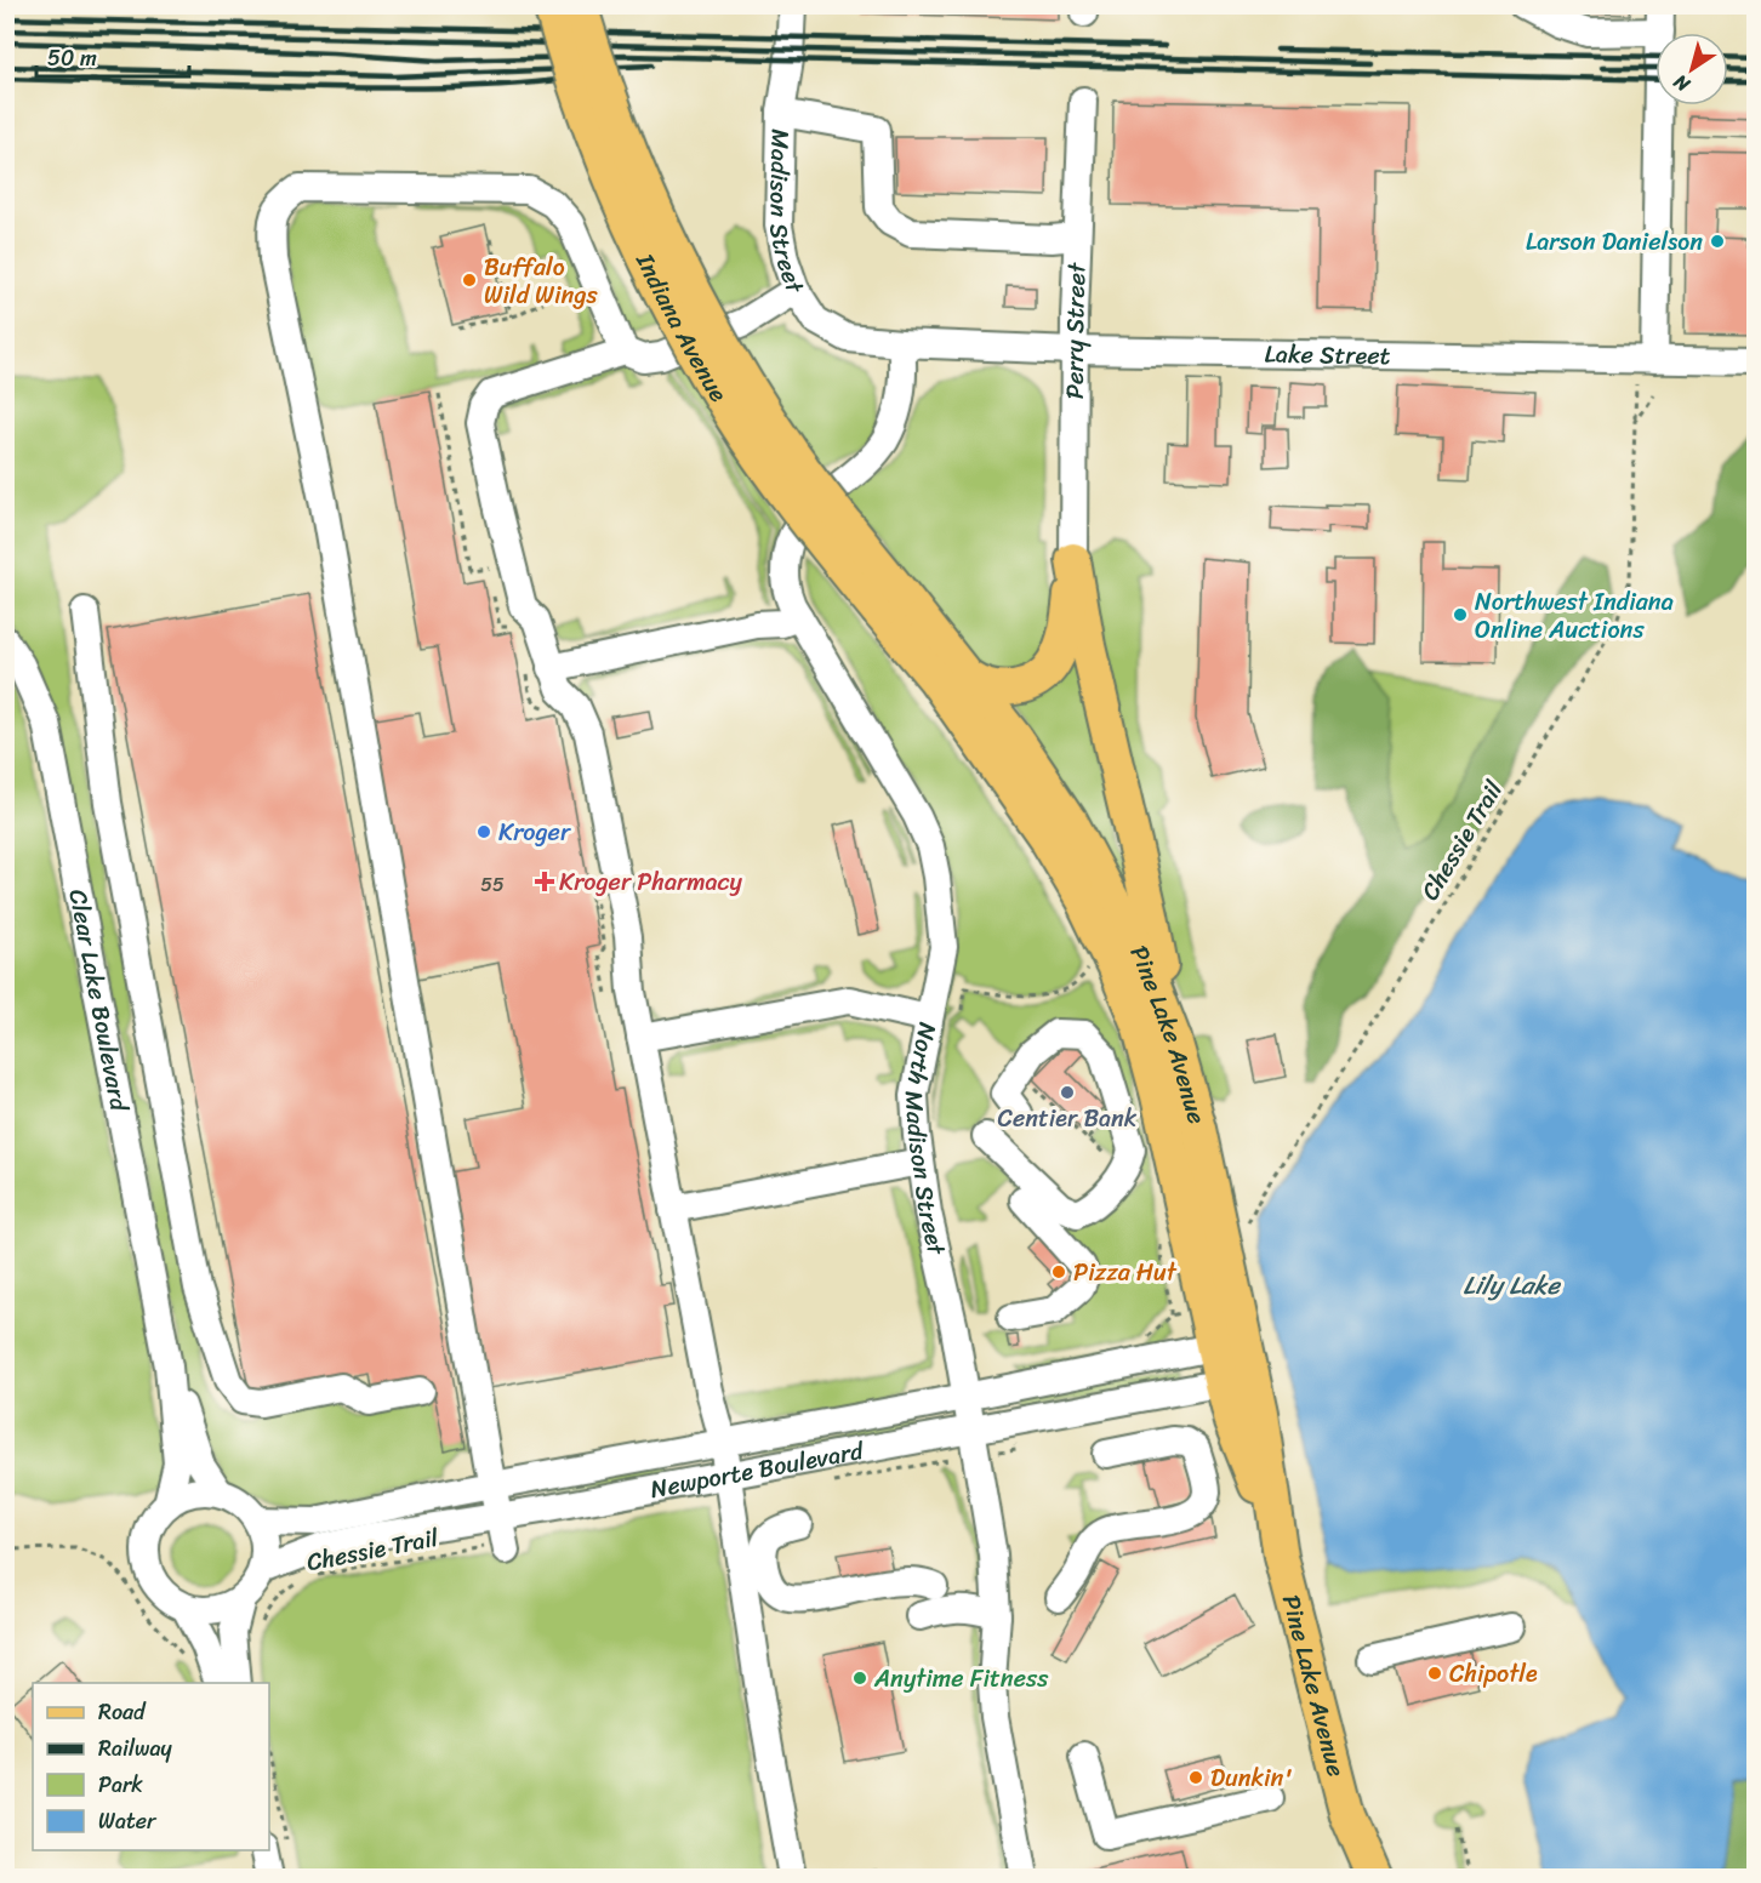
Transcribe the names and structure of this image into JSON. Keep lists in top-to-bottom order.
{
  "streets": {
    "main road": ["Indiana Avenue", "Pine Lake Avenue"],
    "street": [
      "Madison Street",
      "Perry Street",
      "Lake Street",
      "Clear Lake Boulevard",
      "North Madison Street",
      "Newporte Boulevard"
    ],
    "path": ["Chessie Trail"]
  },
  "crossings": [
    ["Madison Street", "Lake Street"],
    ["Madison Street", "North Madison Street"],
    ["Indiana Avenue", "Pine Lake Avenue"],
    ["Perry Street", "Lake Street"],
    ["Lake Street", "North Madison Street"],
    ["Clear Lake Boulevard", "Newporte Boulevard"],
    ["Pine Lake Avenue", "Newporte Boulevard"],
    ["North Madison Street", "Newporte Boulevard"]
  ],
  "water": ["Lily Lake"],
  "places": {
    "other": [
      "Larson Danielson",
      "Buffalo Wild Wings",
      "Northwest Indiana Online Auctions",
      "Kroger",
      "Centier Bank",
      "Pizza Hut",
      "Chipotle",
      "Anytime Fitness",
      "Dunkin'"
    ],
    "health": ["Kroger Pharmacy"]
  },
  "house_numbers": ["55"],
  "legend": [
    "Road",
    "Railway",
    "Park",
    "Water"
  ],
  "scale_bar": "50 m",
  "north": "bottom left"
}
